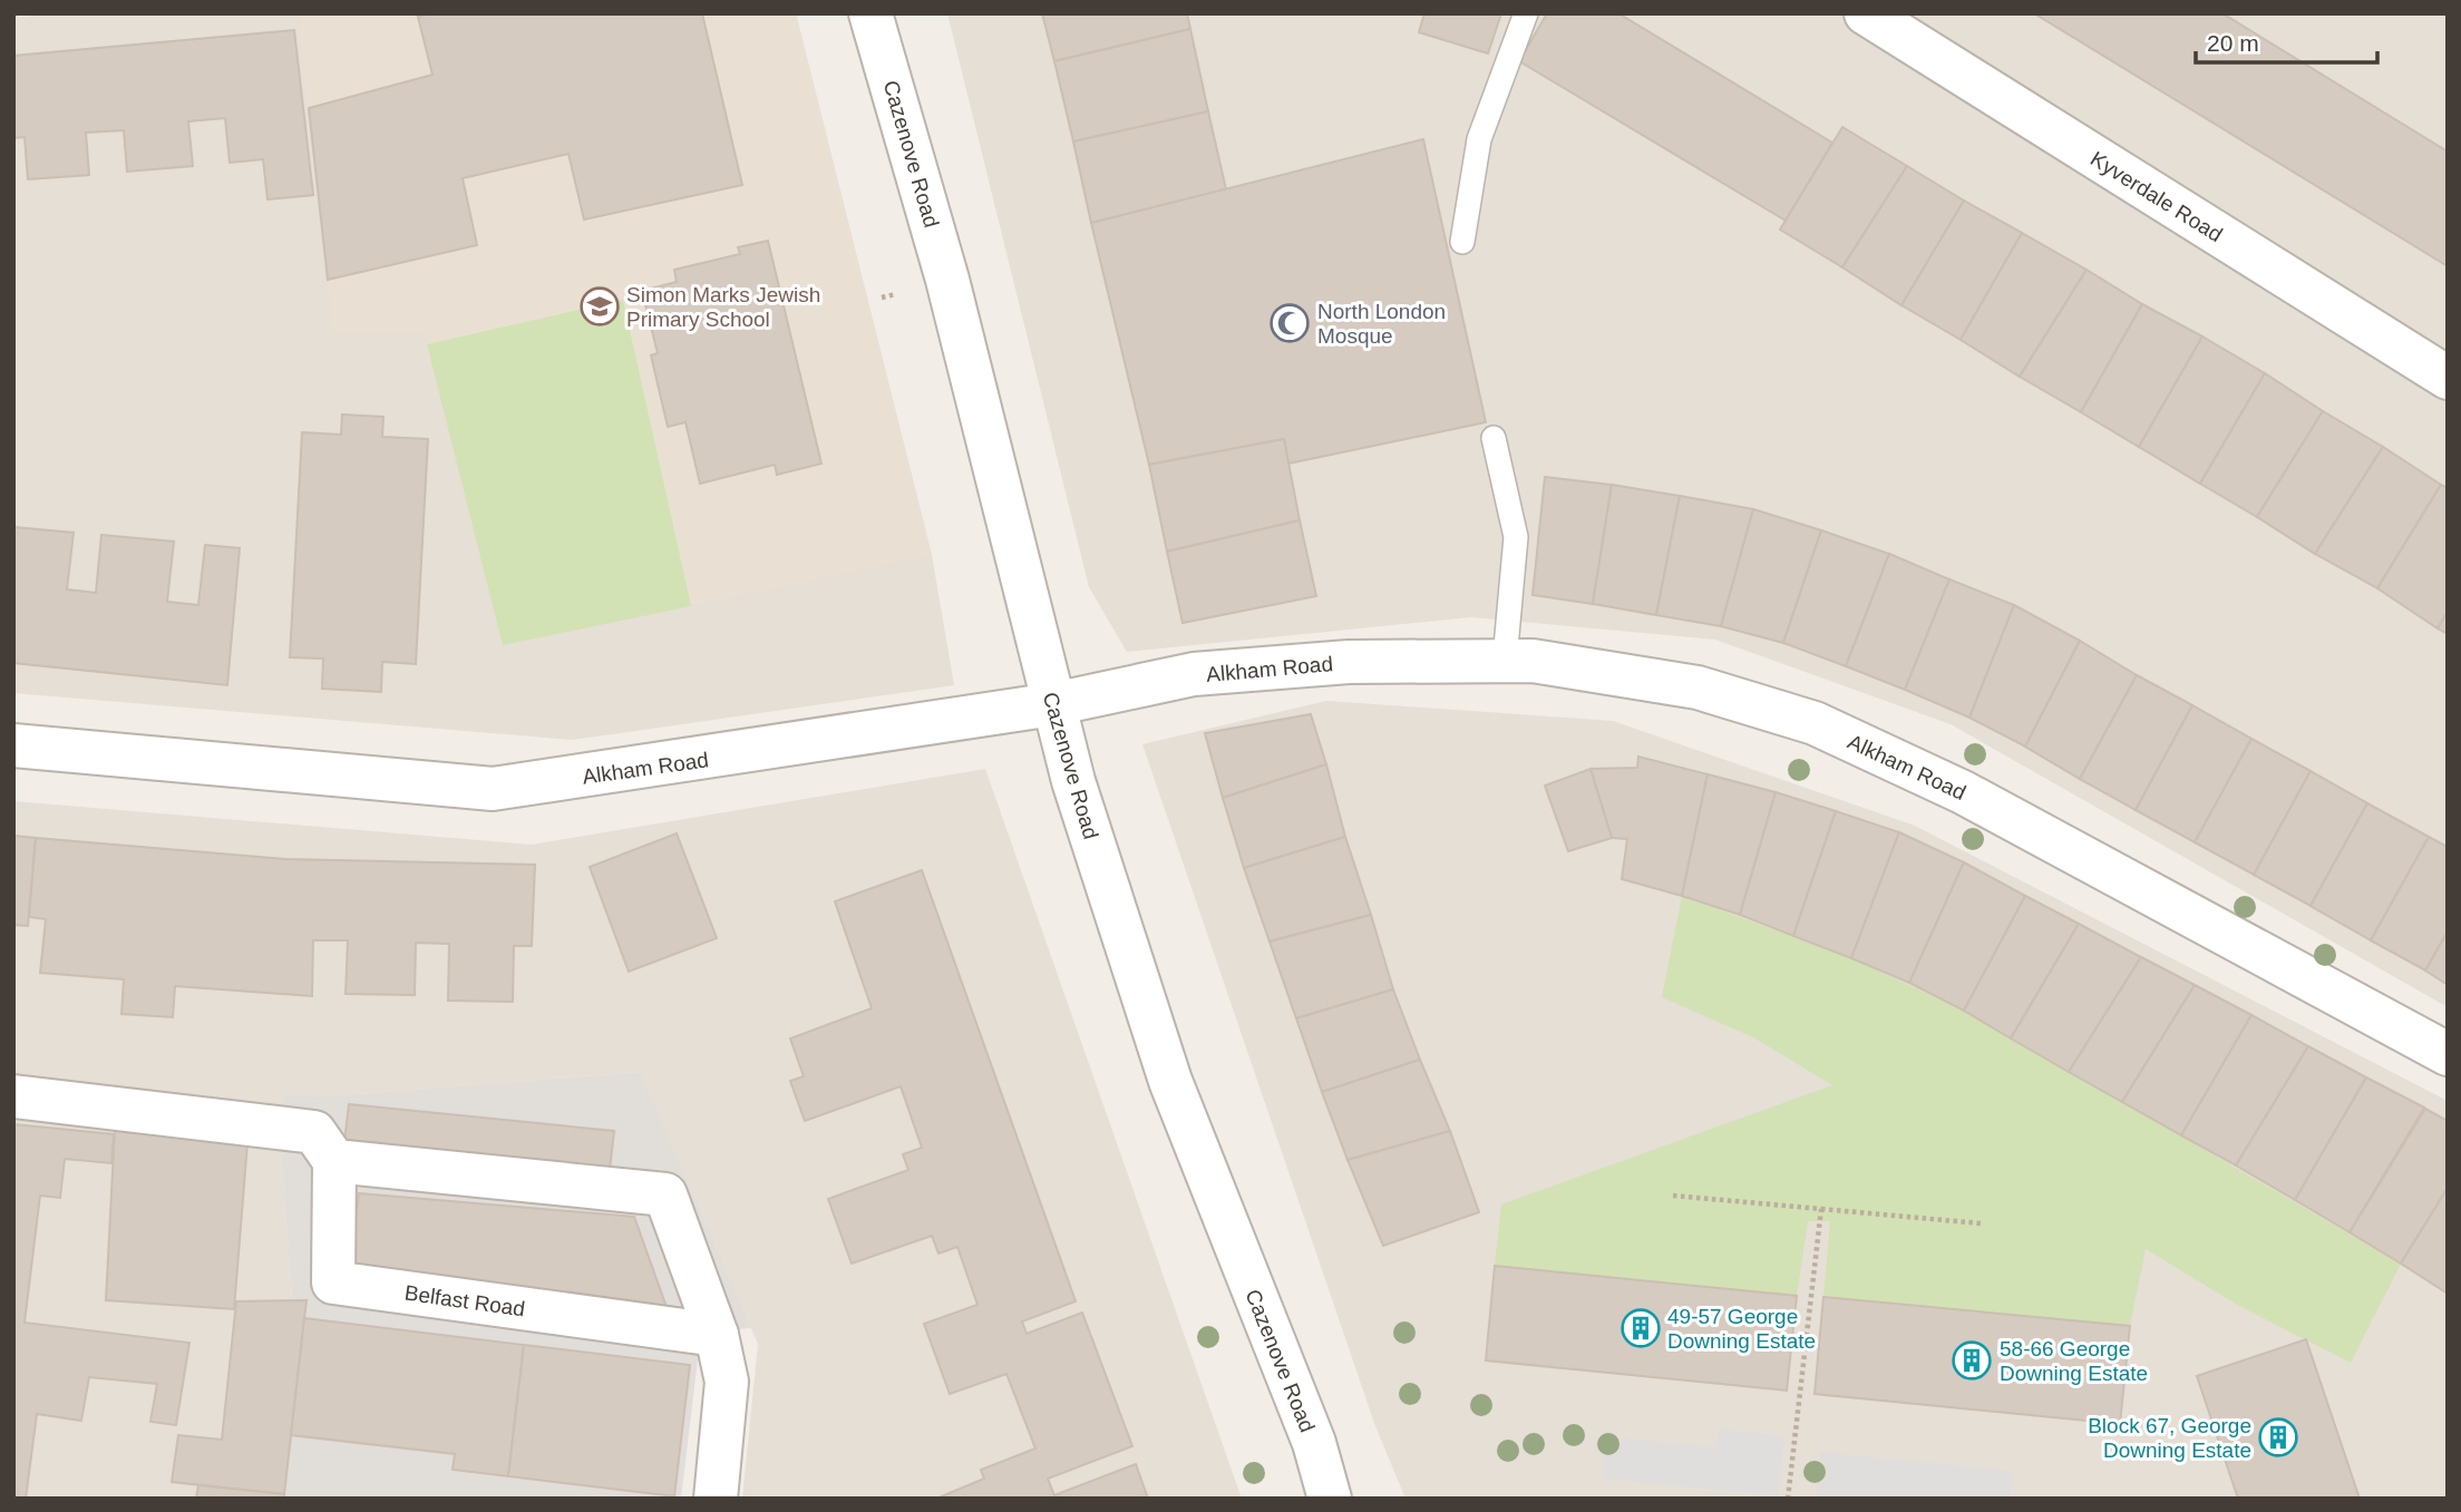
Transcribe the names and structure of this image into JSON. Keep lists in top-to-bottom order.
{
  "streets": {
    "street": [
      "Cazenove Road",
      "Kyverdale Road",
      "Alkham Road",
      "Belfast Road"
    ]
  },
  "crossings": [
    ["Cazenove Road", "Alkham Road"]
  ],
  "places": {
    "school or university": ["Simon Marks Jewish Primary School"],
    "mosque": ["North London Mosque"],
    "building": ["49-57 George Downing Estate", "58-66 George Downing Estate", "Block 67, George Downing Estate"]
  },
  "scale_bar": "20 m"
}
